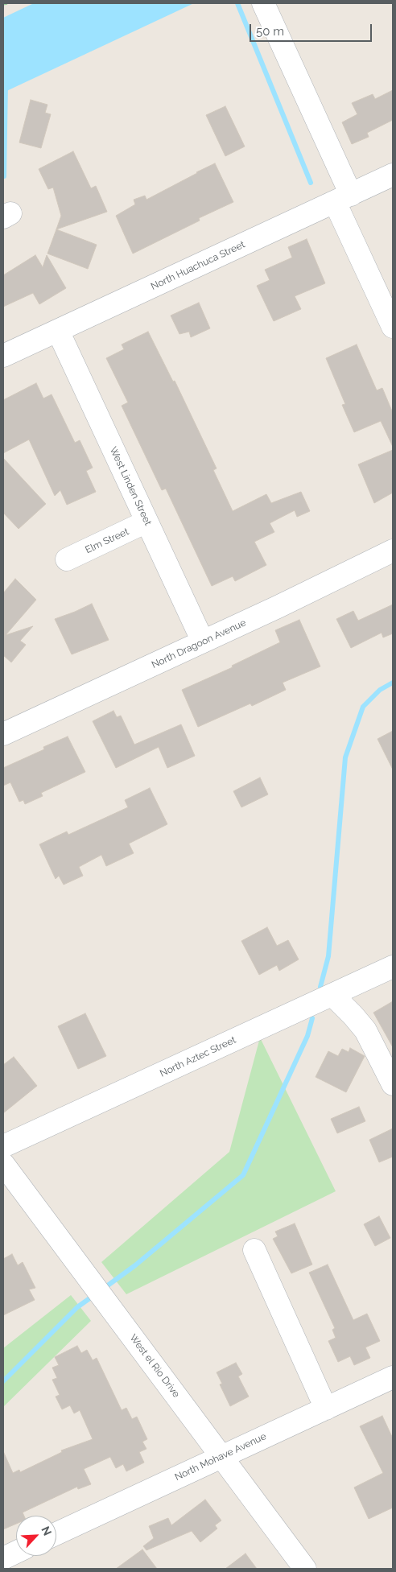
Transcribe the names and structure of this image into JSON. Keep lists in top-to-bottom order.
{
  "streets": {
    "street": [
      "North Huachuca Street",
      "West Linden Street",
      "Elm Street",
      "North Dragoon Avenue",
      "North Aztec Street",
      "West el Rio Drive",
      "North Mohave Avenue"
    ]
  },
  "crossings": [
    ["North Huachuca Street", "West Linden Street"],
    ["West Linden Street", "Elm Street"],
    ["West Linden Street", "North Dragoon Avenue"],
    ["West el Rio Drive", "North Mohave Avenue"]
  ],
  "scale_bar": "50 m",
  "north": "top right"
}
